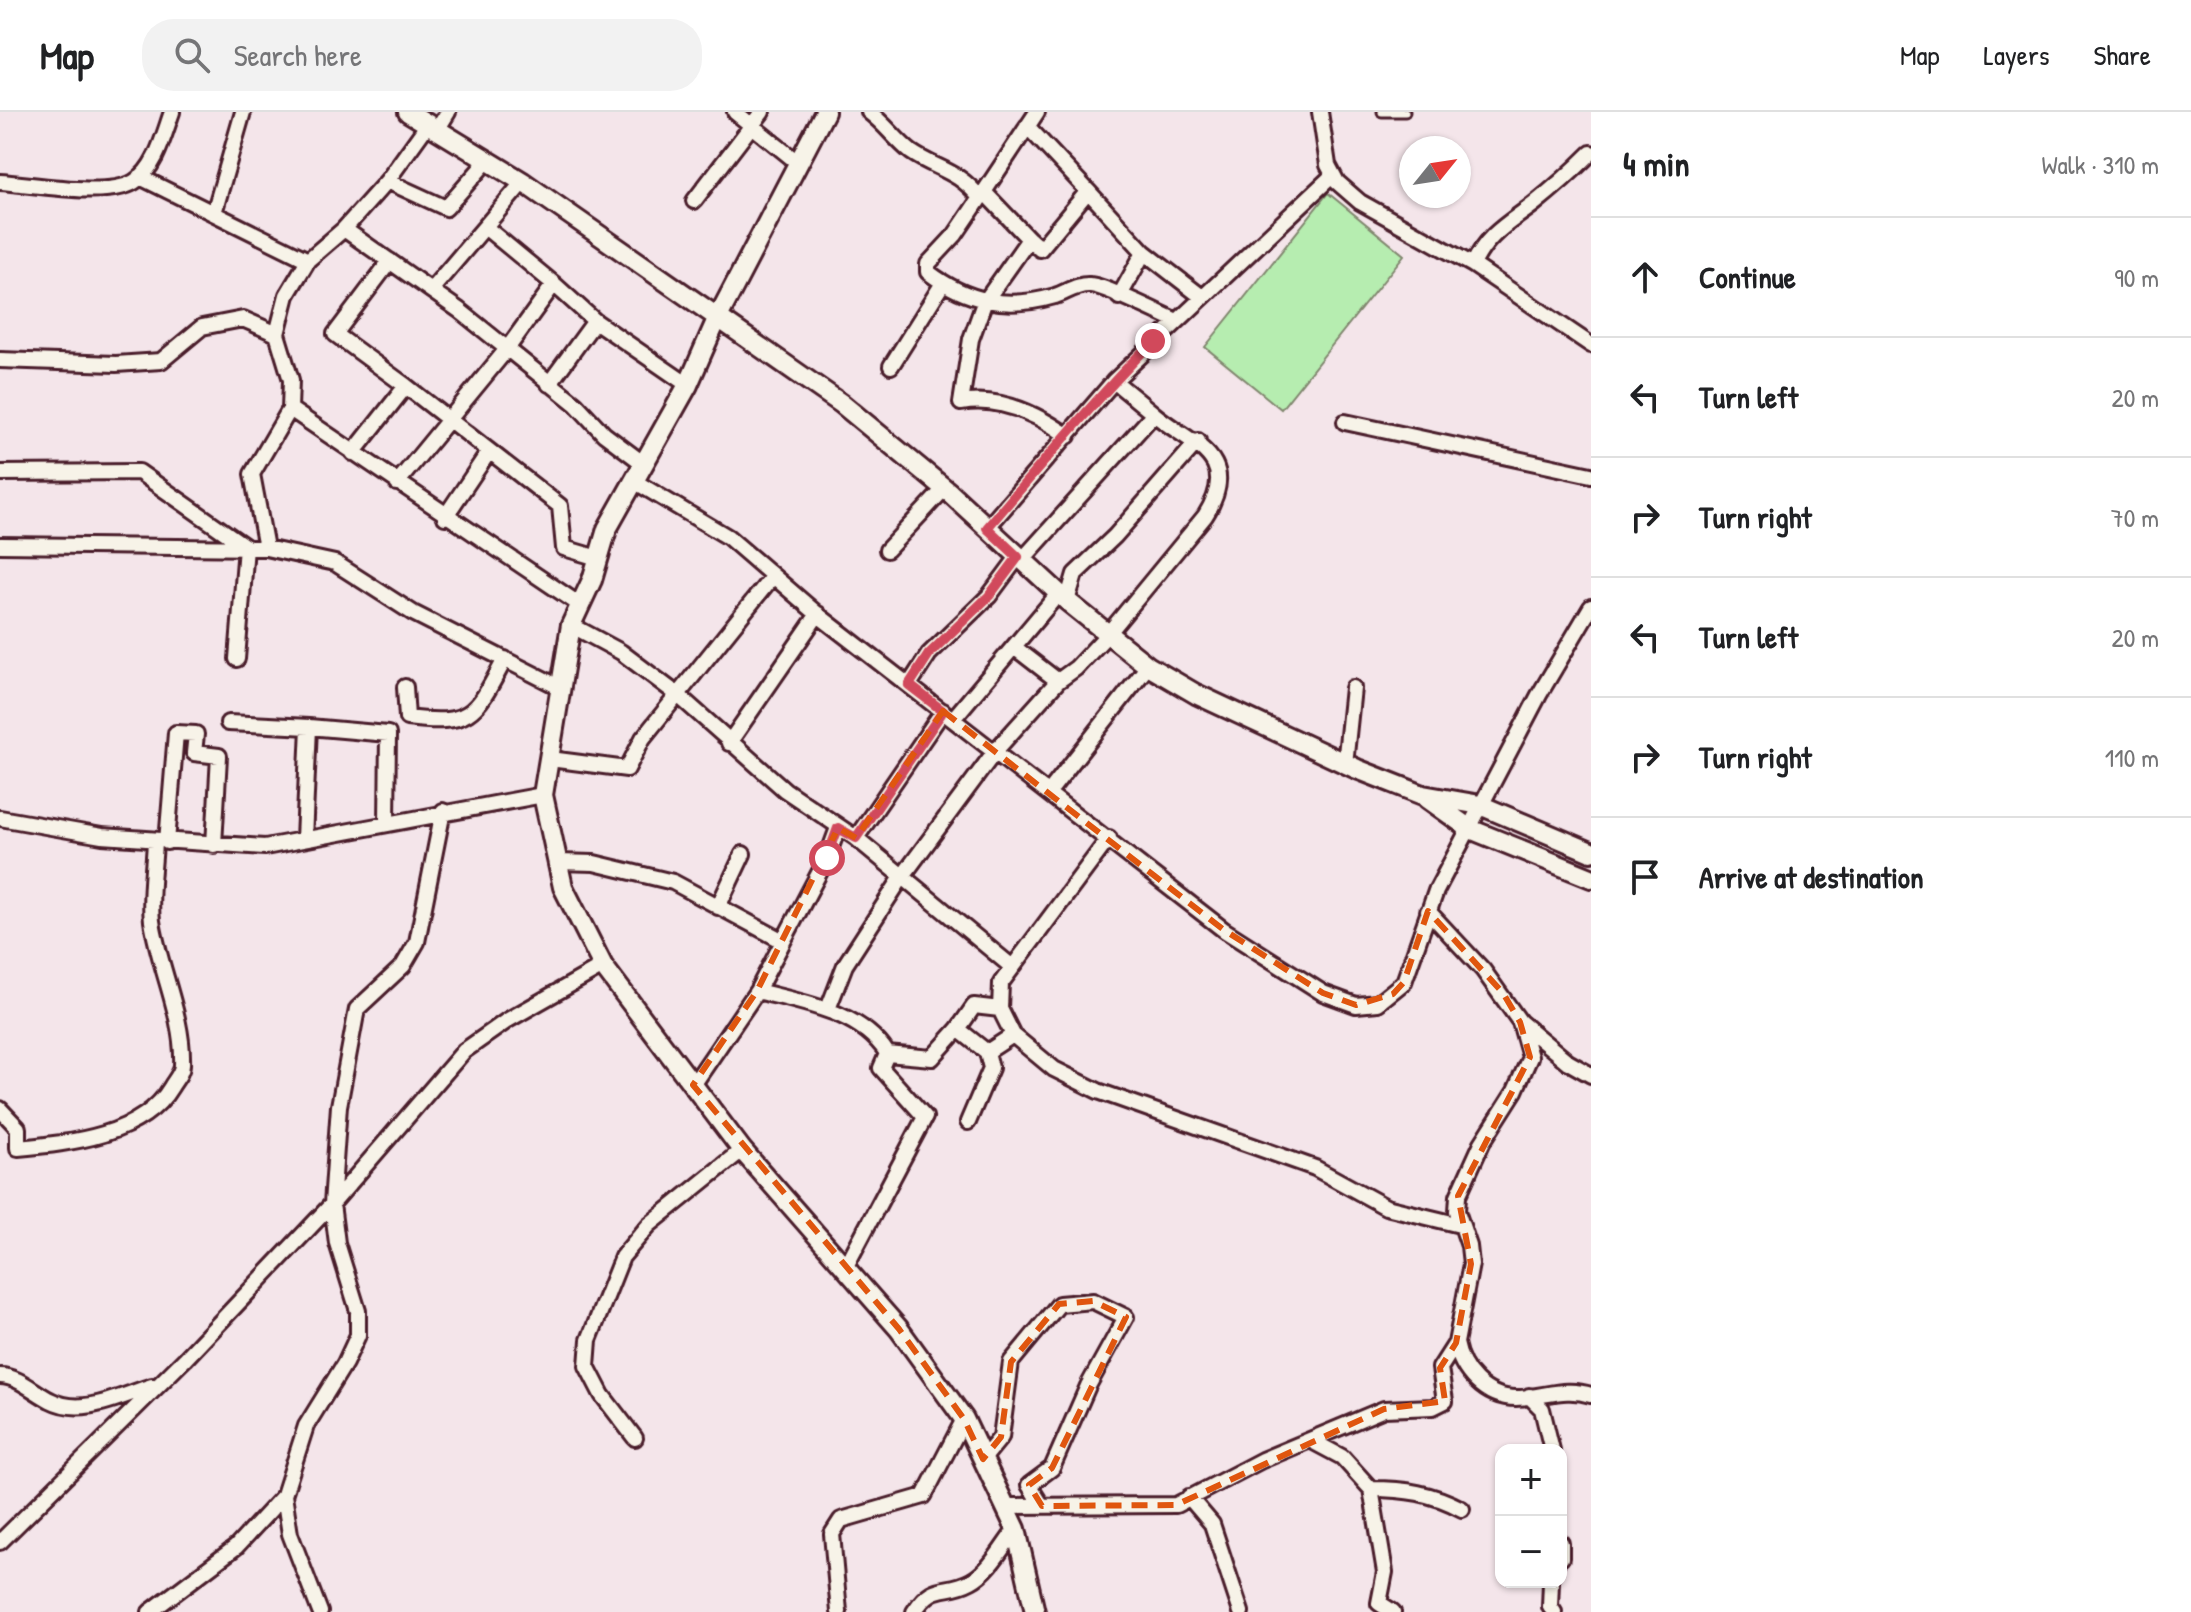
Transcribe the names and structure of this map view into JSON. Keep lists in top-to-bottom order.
{
  "north": "top right",
  "page": {
    "header": "Map",
    "search": "Search here",
    "nav": ["Map", "Layers", "Share"],
    "heading": ["4 min", "Walk · 310 m"],
    "list": [
      ["Continue", "90 m"],
      ["Turn left", "20 m"],
      ["Turn right", "70 m"],
      ["Turn left", "20 m"],
      ["Turn right", "110 m"],
      "Arrive at destination"
    ],
    "map_buttons": ["+", "−"]
  }
}
